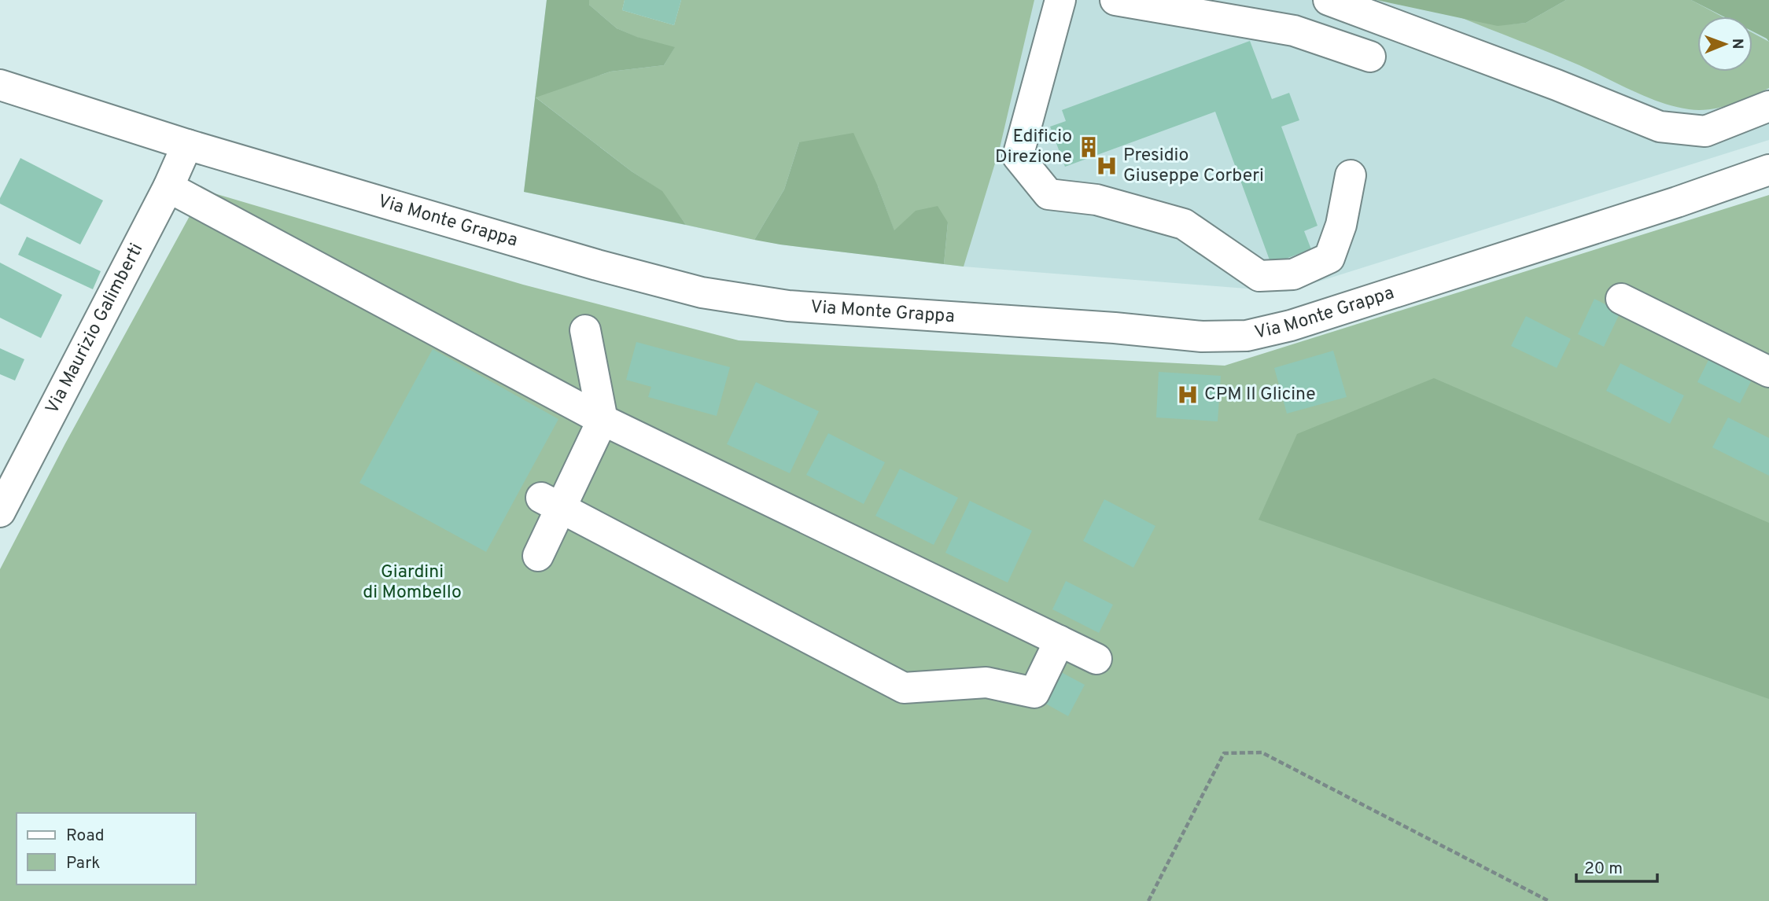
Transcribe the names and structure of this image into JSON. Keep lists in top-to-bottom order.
{
  "streets": {
    "street": ["Via Monte Grappa", "Via Maurizio Galimberti"]
  },
  "crossings": [
    ["Via Monte Grappa", "Via Maurizio Galimberti"]
  ],
  "parks": ["Giardini di Mombello"],
  "places": {
    "building": ["Edificio Direzione"],
    "hospital": ["Presidio Giuseppe Corberi", "CPM Il Glicine"]
  },
  "legend": ["Road", "Park"],
  "scale_bar": "20 m",
  "north": "right"
}
